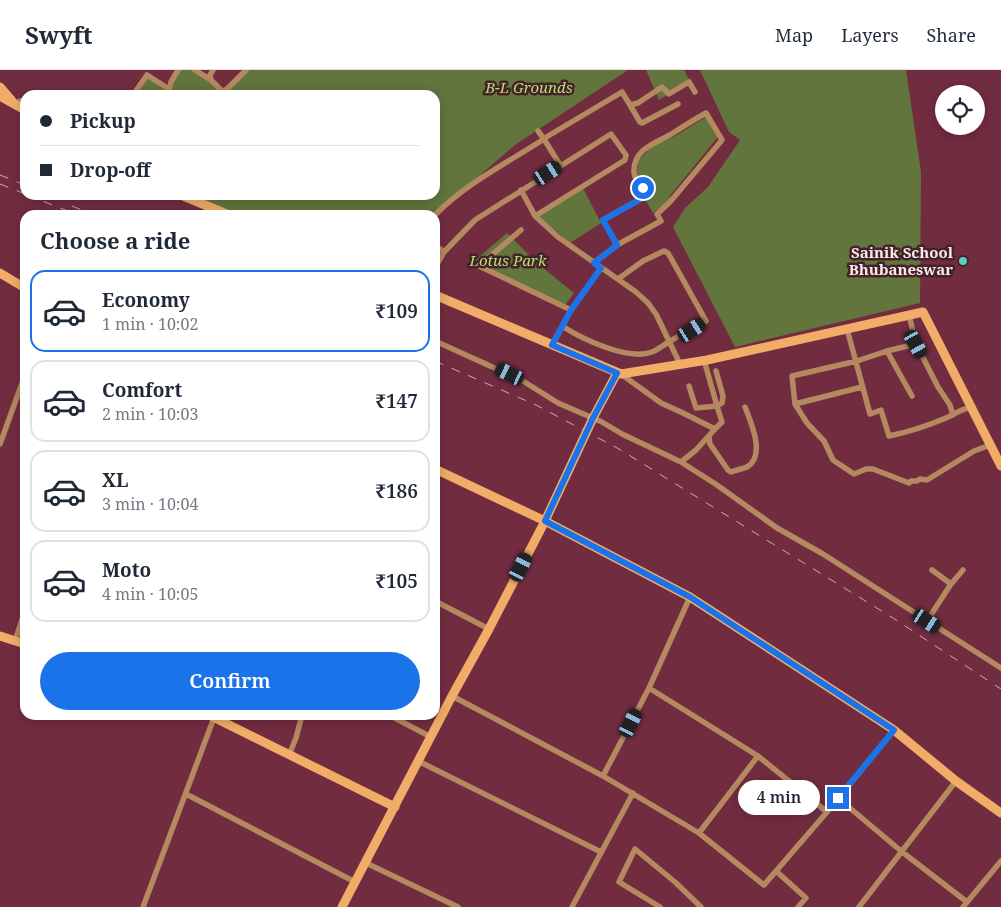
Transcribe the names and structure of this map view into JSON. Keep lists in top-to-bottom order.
{
  "parks": ["B-L Grounds", "Lotus Park"],
  "places": ["Sainik School Bhubaneswar"],
  "page": {
    "header": "Swyft",
    "nav": ["Map", "Layers", "Share"],
    "banner": ["Pickup", "Drop-off"],
    "heading": "Choose a ride",
    "list": [
      {
        "name": "Economy",
        "note": "1 min · 10:02",
        "value": "₹109"
      },
      {
        "name": "Comfort",
        "note": "2 min · 10:03",
        "value": "₹147"
      },
      {
        "name": "XL",
        "note": "3 min · 10:04",
        "value": "₹186"
      },
      {
        "name": "Moto",
        "note": "4 min · 10:05",
        "value": "₹105"
      }
    ],
    "buttons": "Confirm",
    "bubble": "4 min"
  }
}
